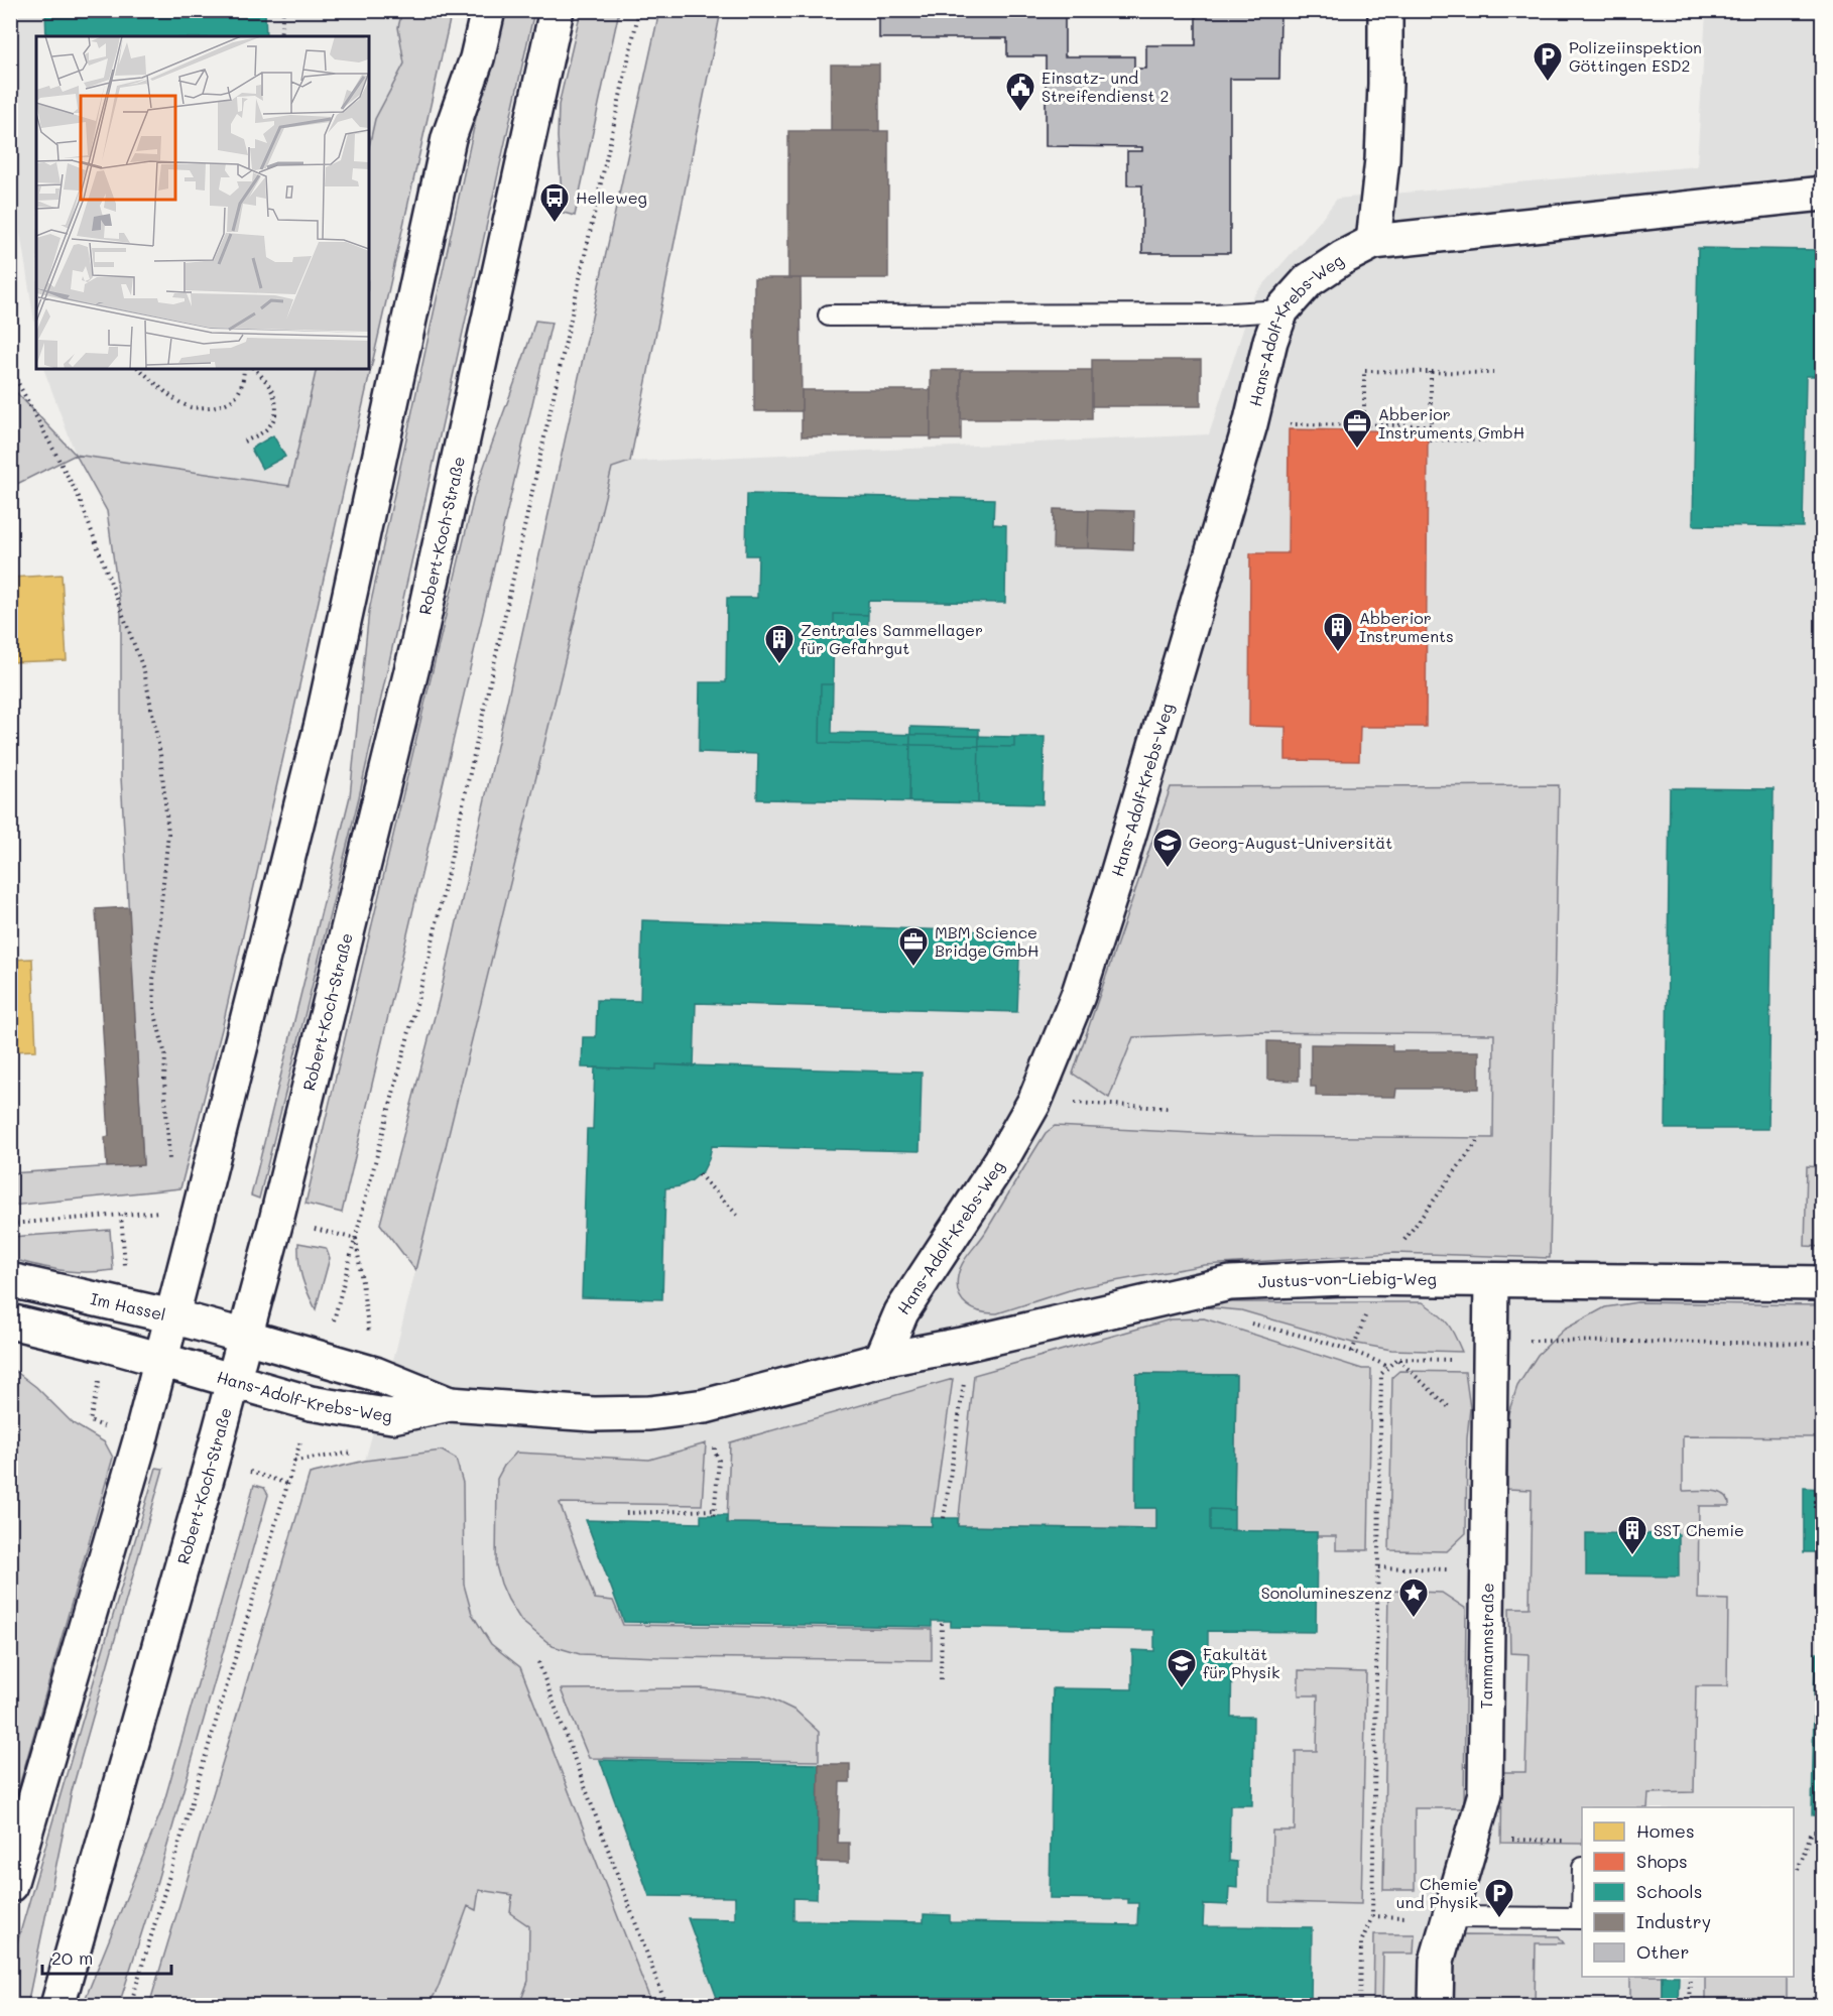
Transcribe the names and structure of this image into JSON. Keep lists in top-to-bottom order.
{
  "streets": {
    "street": [
      "Hans-Adolf-Krebs-Weg",
      "Robert-Koch-Straße",
      "Justus-von-Liebig-Weg",
      "Im Hassel",
      "Tammannstraße"
    ]
  },
  "crossings": [
    ["Hans-Adolf-Krebs-Weg", "Robert-Koch-Straße"],
    ["Hans-Adolf-Krebs-Weg", "Justus-von-Liebig-Weg"],
    ["Hans-Adolf-Krebs-Weg", "Im Hassel"],
    ["Robert-Koch-Straße", "Im Hassel"],
    ["Justus-von-Liebig-Weg", "Tammannstraße"]
  ],
  "places": {
    "parking": ["Polizeiinspektion Göttingen ESD2", "Chemie und Physik"],
    "public building": ["Einsatz- und Streifendienst 2"],
    "bus stop": ["Helleweg"],
    "office": ["Abberior Instruments GmbH", "MBM Science Bridge GmbH"],
    "building": ["Abberior Instruments", "Zentrales Sammellager für Gefahrgut", "SST Chemie"],
    "school or university": ["Georg-August-Universität", "Fakultät für Physik"],
    "place": ["Sonolumineszenz"]
  },
  "legend": [
    "Homes",
    "Shops",
    "Schools",
    "Industry",
    "Other"
  ],
  "scale_bar": "20 m"
}
